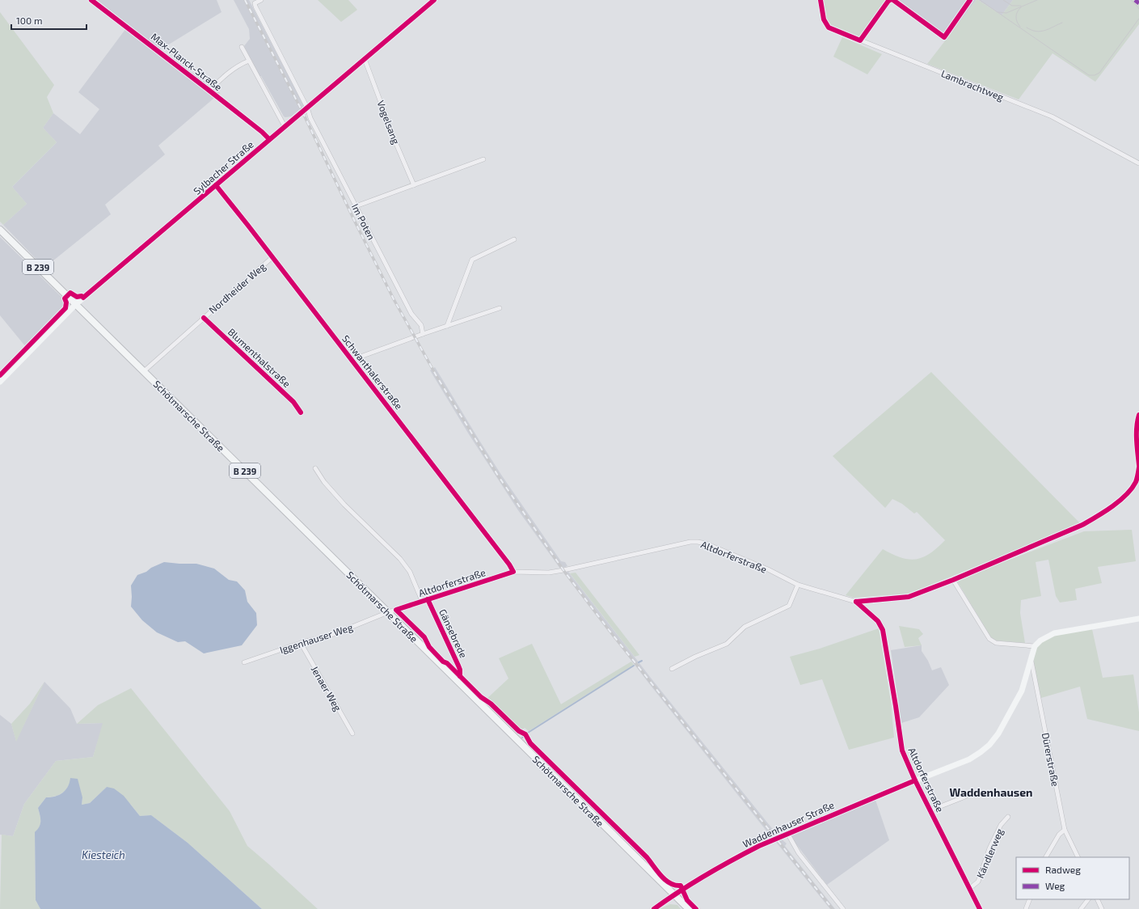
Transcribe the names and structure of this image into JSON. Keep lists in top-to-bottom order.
{
  "streets": {
    "main road": [
      "Max-Planck-Straße",
      "Sylbacher Straße",
      "B 239",
      "Schötmarsche Straße",
      "Waddenhauser Straße"
    ],
    "street": [
      "Lambrachtweg",
      "Vogelsang",
      "Im Poten",
      "Nordheider Weg",
      "Blumenthalstraße",
      "Schwanthalerstraße",
      "Altdorferstraße",
      "Gänsebrede",
      "Iggenhauser Weg",
      "Jenaer Weg",
      "Dürerstraße",
      "Kändlerweg"
    ]
  },
  "crossings": [
    ["Max-Planck-Straße", "Sylbacher Straße"],
    ["Vogelsang", "Sylbacher Straße"],
    ["Sylbacher Straße", "Im Poten"],
    ["Sylbacher Straße", "B 239"],
    ["Sylbacher Straße", "Schwanthalerstraße"],
    ["Sylbacher Straße", "Schötmarsche Straße"],
    ["B 239", "Schötmarsche Straße"],
    ["Nordheider Weg", "Blumenthalstraße"],
    ["Nordheider Weg", "Schwanthalerstraße"],
    ["Nordheider Weg", "Schötmarsche Straße"],
    ["Schwanthalerstraße", "Altdorferstraße"],
    ["Schötmarsche Straße", "Altdorferstraße"],
    ["Schötmarsche Straße", "Iggenhauser Weg"],
    ["Schötmarsche Straße", "Waddenhauser Straße"],
    ["Altdorferstraße", "Gänsebrede"],
    ["Altdorferstraße", "Iggenhauser Weg"],
    ["Altdorferstraße", "Waddenhauser Straße"],
    ["Altdorferstraße", "Kändlerweg"],
    ["Iggenhauser Weg", "Jenaer Weg"],
    ["Dürerstraße", "Waddenhauser Straße"]
  ],
  "districts": ["Waddenhausen"],
  "water": ["Kiesteich"],
  "legend": ["Radweg", "Weg"],
  "scale_bar": "100 m"
}
